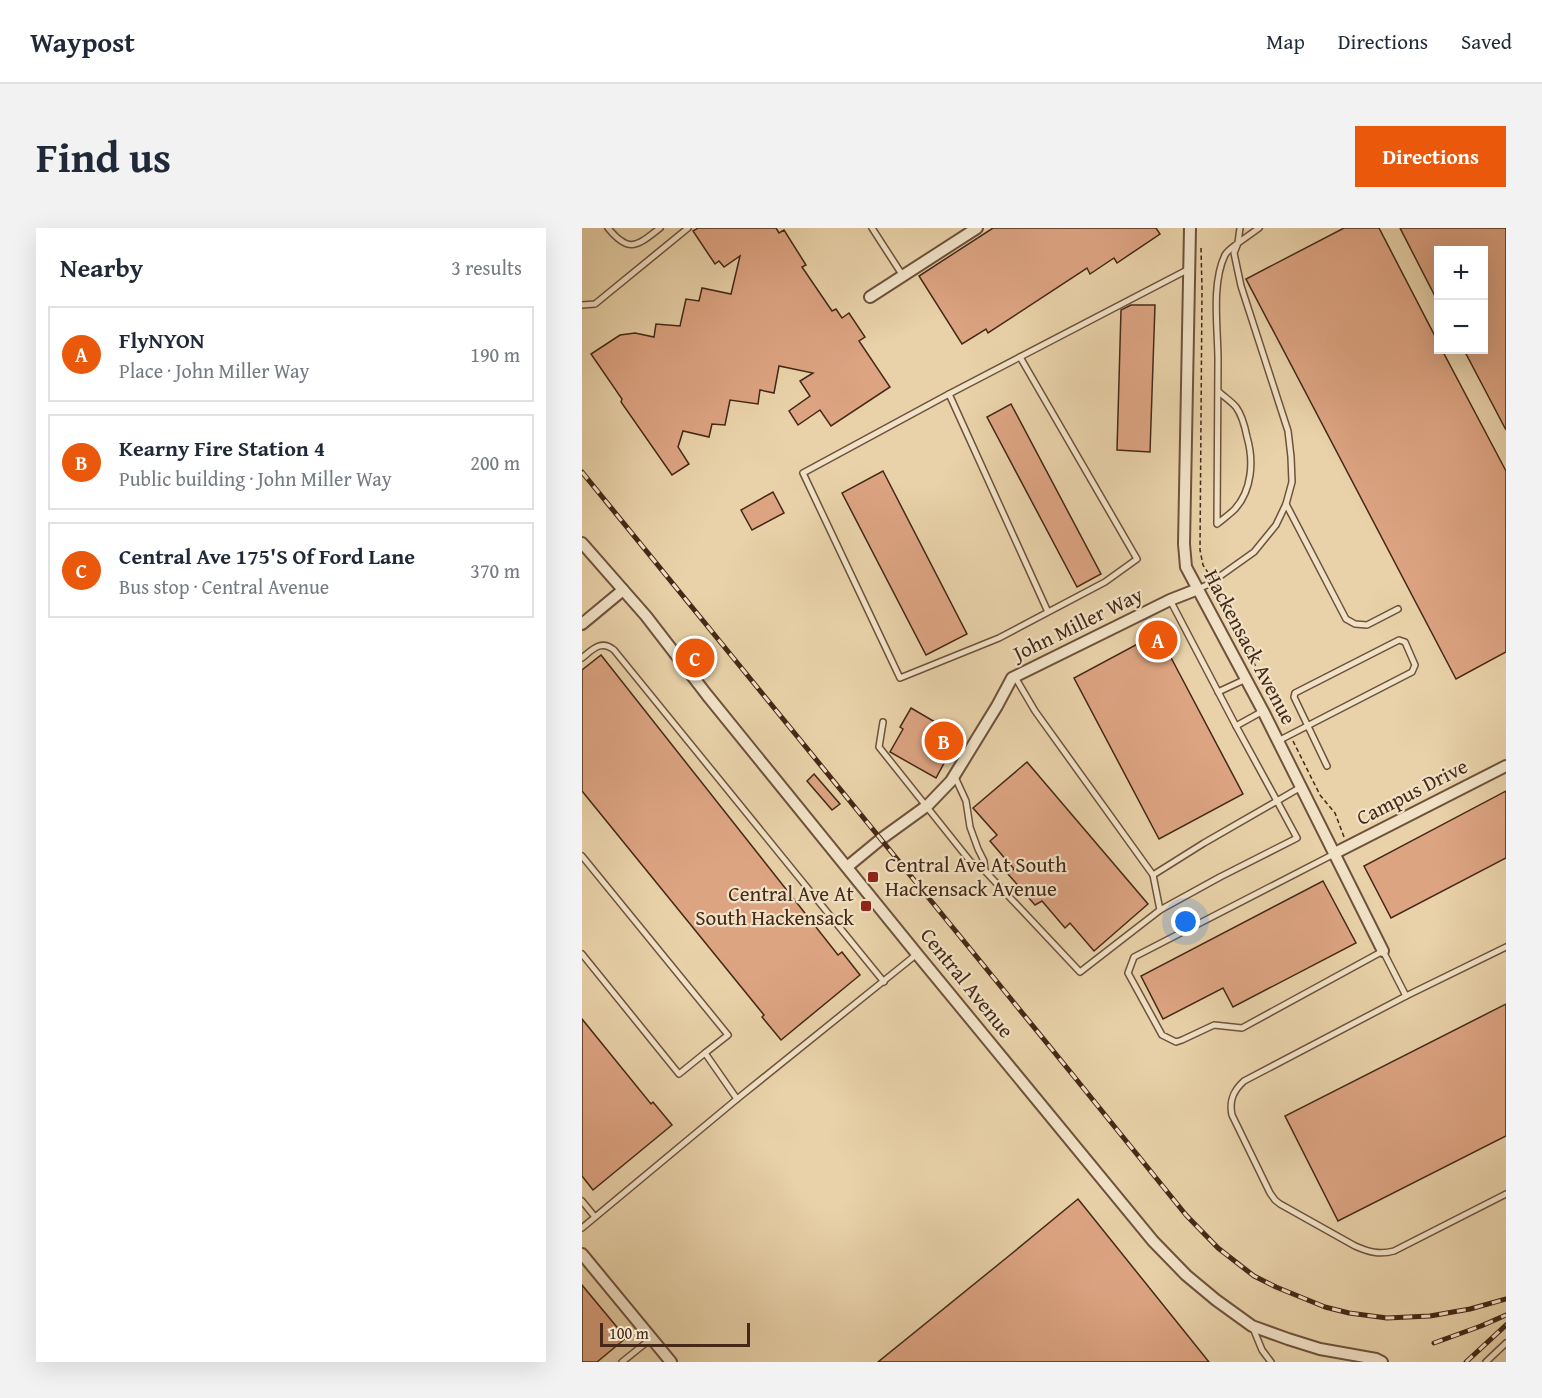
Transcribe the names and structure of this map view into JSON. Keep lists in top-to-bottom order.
{
  "streets": {
    "street": [
      "John Miller Way",
      "Hackensack Avenue",
      "Campus Drive",
      "Central Avenue"
    ]
  },
  "crossings": [
    ["John Miller Way", "Hackensack Avenue"],
    ["John Miller Way", "Central Avenue"],
    ["Hackensack Avenue", "Campus Drive"]
  ],
  "places": {
    "transit": ["Central Ave At South Hackensack Avenue", "Central Ave At South Hackensack"]
  },
  "scale_bar": "100 m",
  "page": {
    "header": "Waypost",
    "nav": ["Map", "Directions", "Saved"],
    "title": "Find us",
    "buttons": "Directions",
    "heading": ["Nearby", "3 results"],
    "map_buttons": ["+", "−"],
    "list": [
      {
        "mark": "A",
        "name": "FlyNYON",
        "note": "Place · John Miller Way",
        "value": "190 m"
      },
      {
        "mark": "B",
        "name": "Kearny Fire Station 4",
        "note": "Public building · John Miller Way",
        "value": "200 m"
      },
      {
        "mark": "C",
        "name": "Central Ave 175'S Of Ford Lane",
        "note": "Bus stop · Central Avenue",
        "value": "370 m"
      }
    ],
    "pins": ["A", "C", "B"],
    "scale": "100 m"
  }
}
